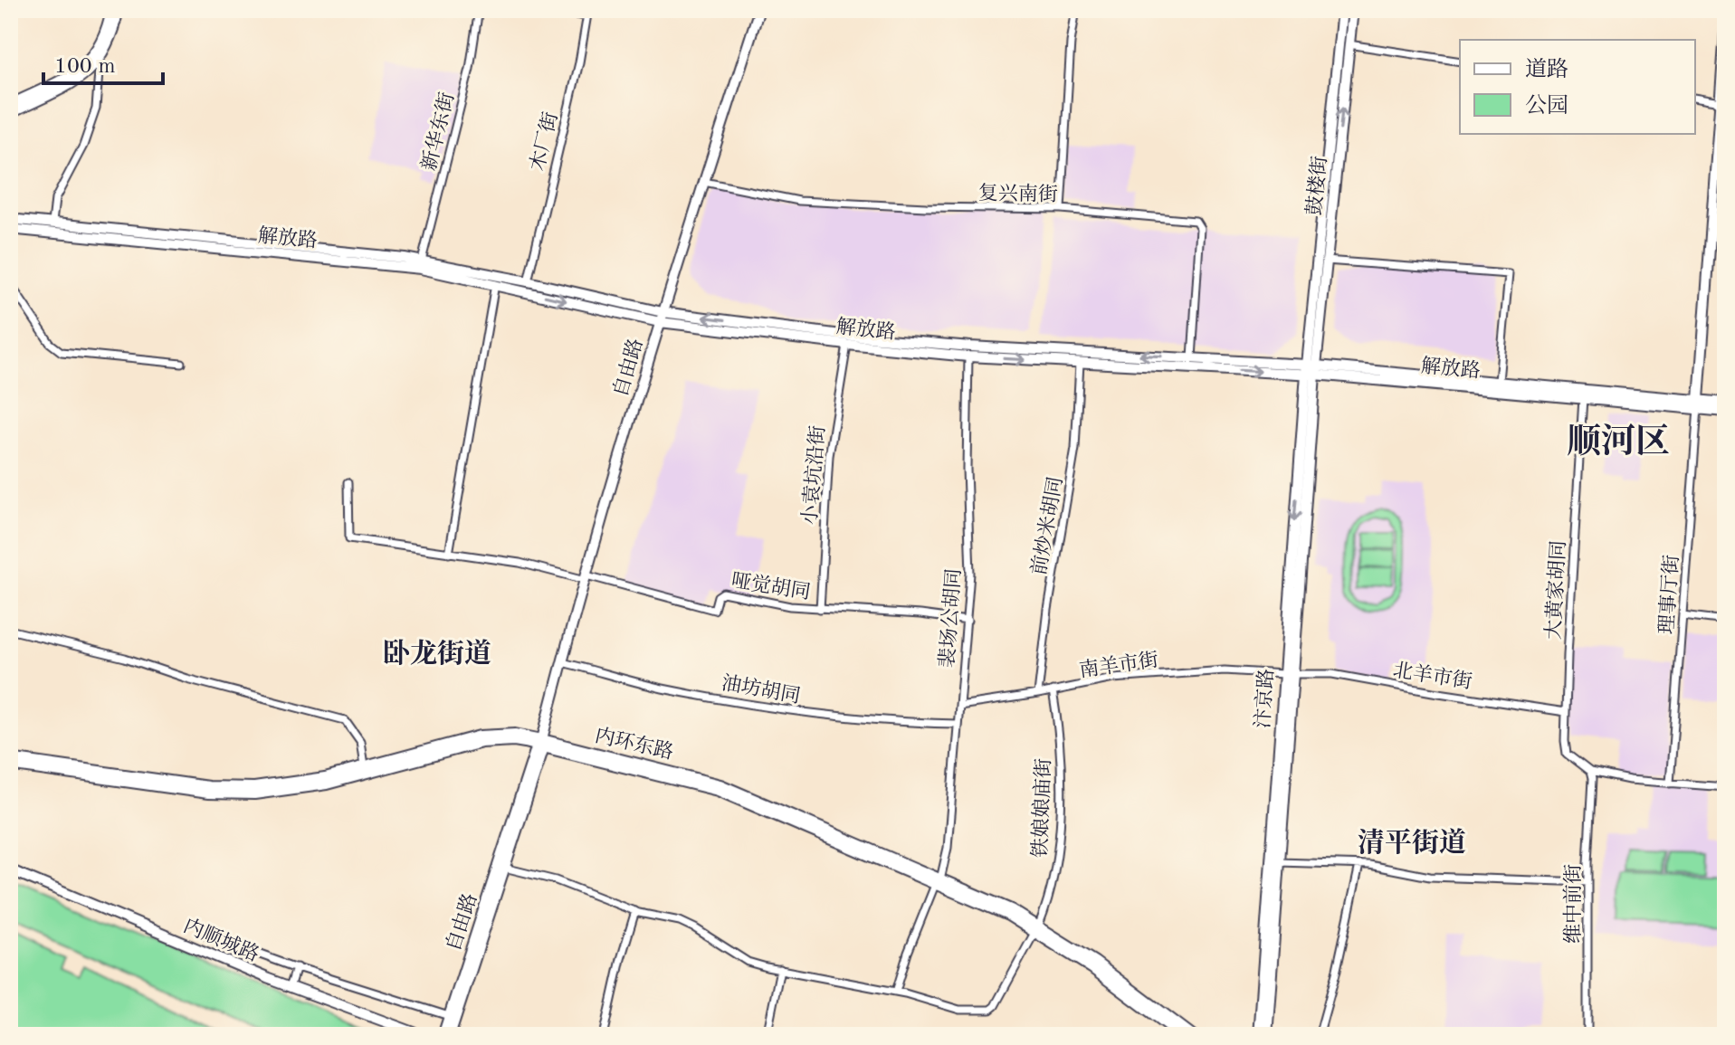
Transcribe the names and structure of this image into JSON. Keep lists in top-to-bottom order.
{
  "streets": {
    "street": [
      "新华东街",
      "木厂街",
      "鼓楼街",
      "复兴南街",
      "解放路",
      "自由路",
      "小袁坑沿街",
      "前炒米胡同",
      "哑觉胡同",
      "大黄家胡同",
      "理事厅街",
      "裴场公胡同",
      "南羊市街",
      "北羊市街",
      "油坊胡同",
      "汴京路",
      "内环东路",
      "铁娘娘庙街",
      "维中前街",
      "内顺城路"
    ]
  },
  "crossings": [
    ["新华东街", "解放路"],
    ["木厂街", "解放路"],
    ["鼓楼街", "解放路"],
    ["鼓楼街", "汴京路"],
    ["复兴南街", "解放路"],
    ["复兴南街", "自由路"],
    ["解放路", "自由路"],
    ["解放路", "小袁坑沿街"],
    ["解放路", "前炒米胡同"],
    ["解放路", "大黄家胡同"],
    ["解放路", "理事厅街"],
    ["解放路", "裴场公胡同"],
    ["解放路", "汴京路"],
    ["自由路", "哑觉胡同"],
    ["自由路", "油坊胡同"],
    ["自由路", "内环东路"],
    ["小袁坑沿街", "哑觉胡同"],
    ["前炒米胡同", "南羊市街"],
    ["哑觉胡同", "裴场公胡同"],
    ["大黄家胡同", "北羊市街"],
    ["大黄家胡同", "维中前街"],
    ["裴场公胡同", "南羊市街"],
    ["裴场公胡同", "油坊胡同"],
    ["裴场公胡同", "内环东路"],
    ["裴场公胡同", "铁娘娘庙街"],
    ["南羊市街", "北羊市街"],
    ["南羊市街", "汴京路"],
    ["南羊市街", "铁娘娘庙街"],
    ["北羊市街", "汴京路"],
    ["内环东路", "铁娘娘庙街"]
  ],
  "districts": ["顺河区", "卧龙街道", "清平街道"],
  "legend": ["道路", "公园"],
  "scale_bar": "100 m"
}
